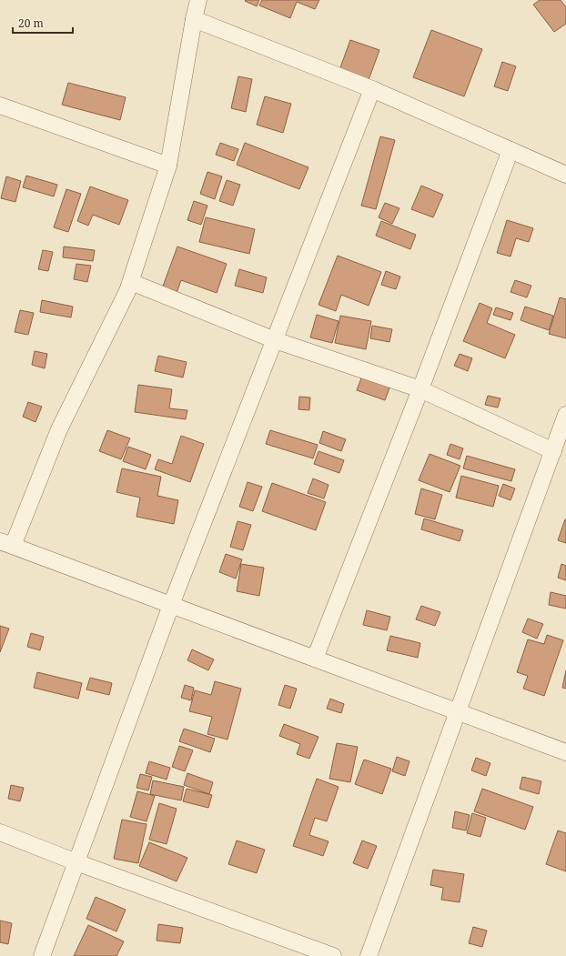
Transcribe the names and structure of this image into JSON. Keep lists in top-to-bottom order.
{
  "scale_bar": "20 m"
}
